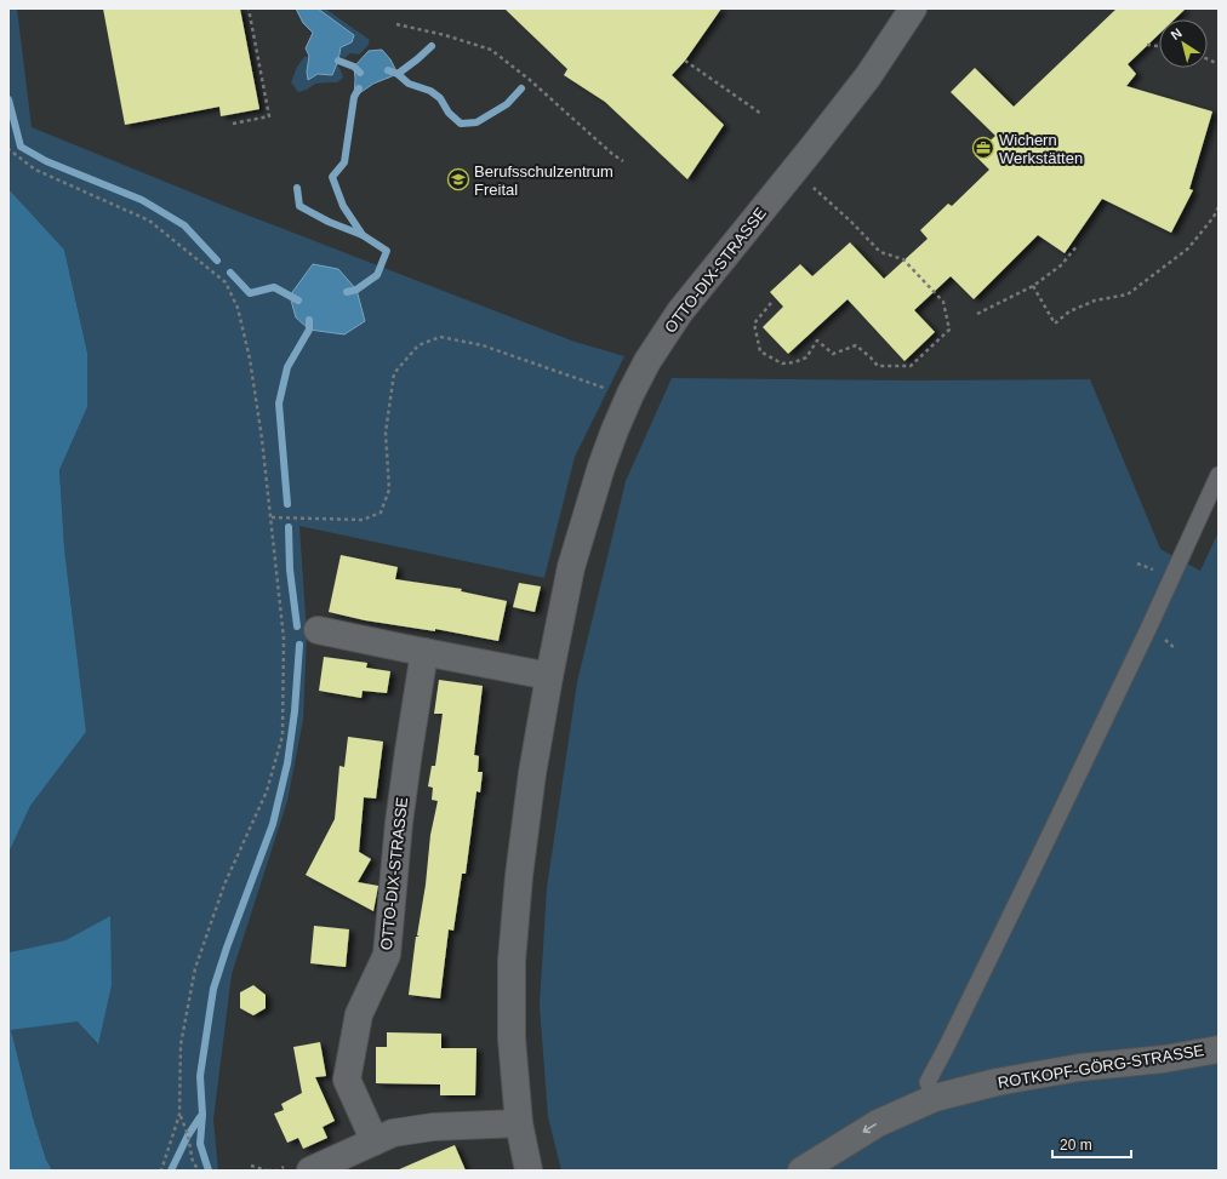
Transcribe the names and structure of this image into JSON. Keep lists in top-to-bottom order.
{
  "streets": {
    "street": ["OTTO-DIX-STRASSE", "ROTKOPF-GÖRG-STRASSE"]
  },
  "places": {
    "office": ["Wichern Werkstätten"],
    "school or university": ["Berufsschulzentrum Freital"]
  },
  "scale_bar": "20 m",
  "north": "top left"
}
